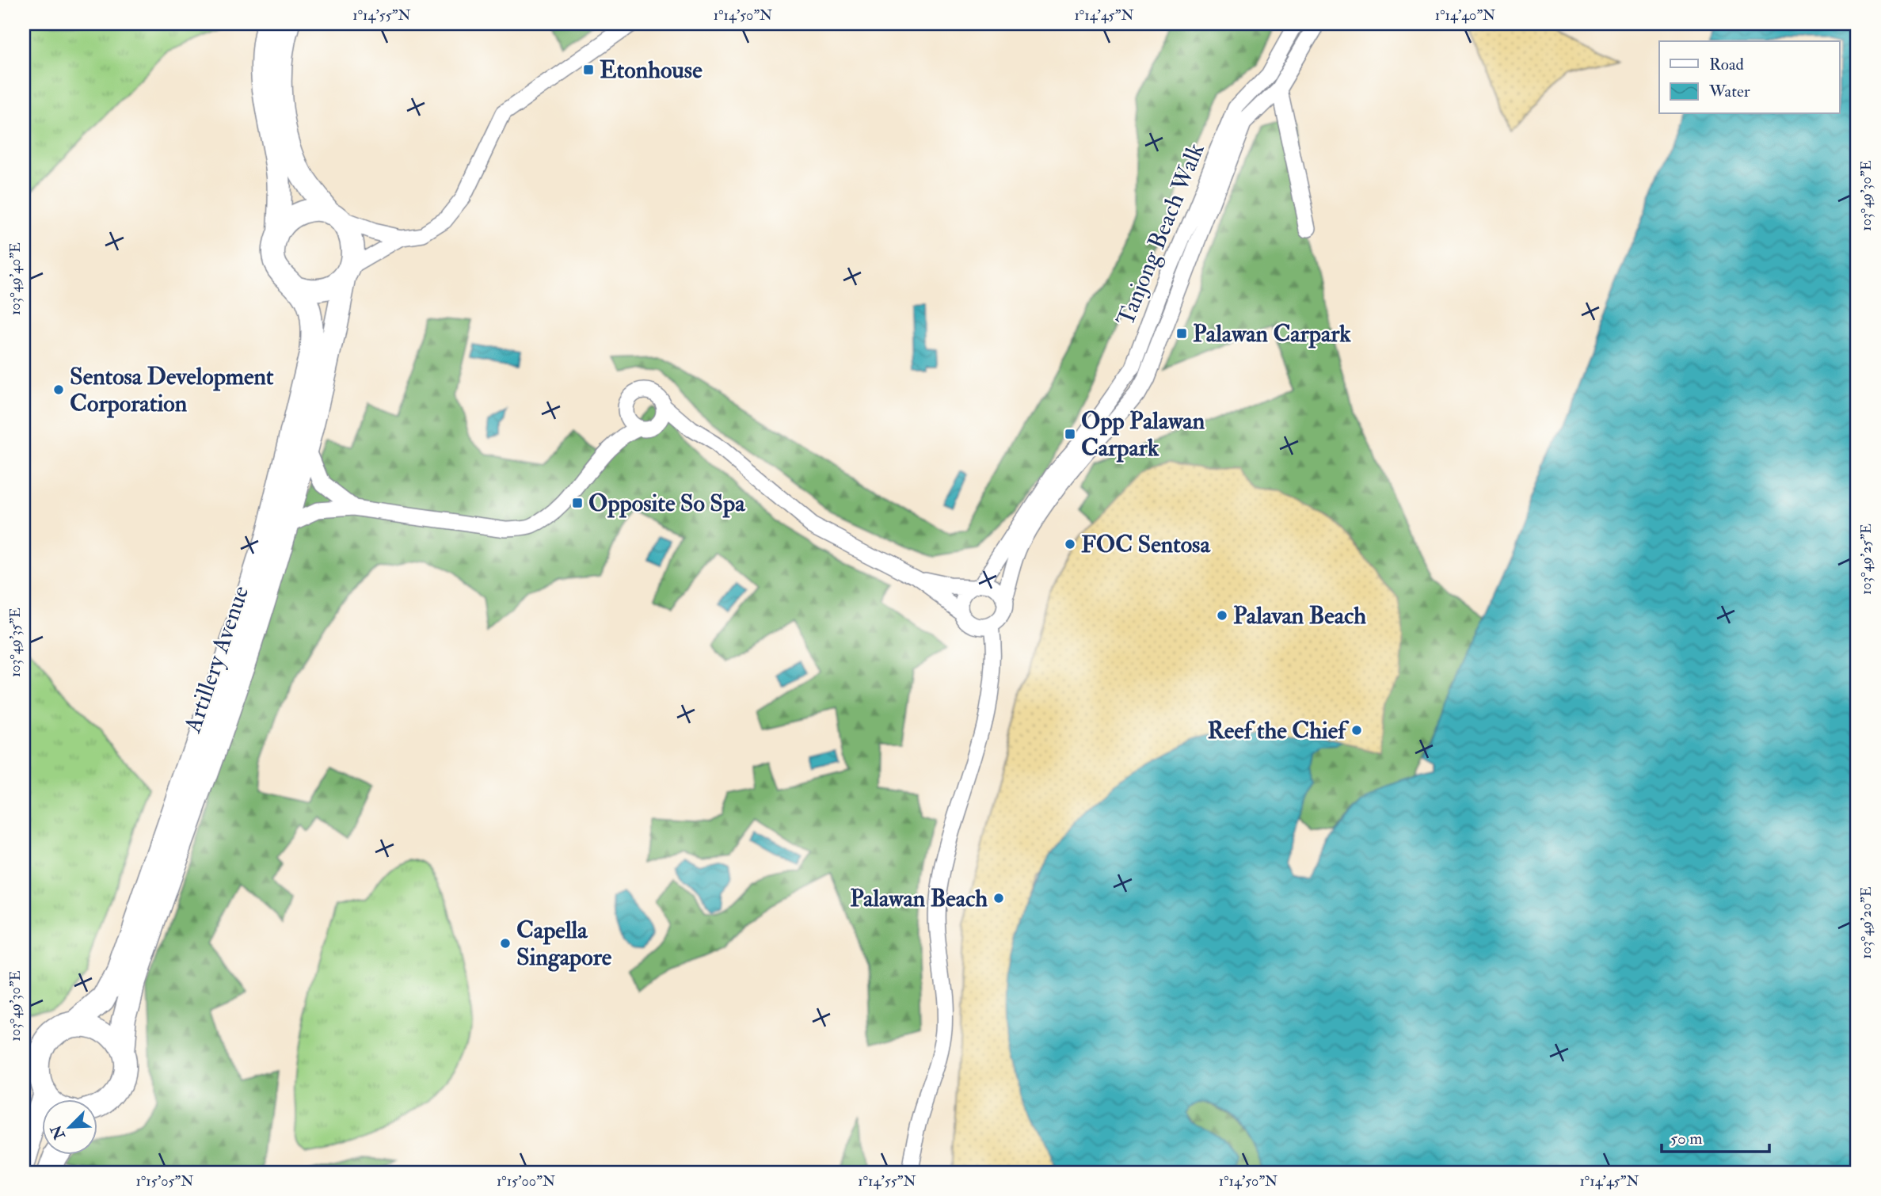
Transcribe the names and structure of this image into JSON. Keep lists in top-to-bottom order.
{
  "streets": {
    "street": ["Tanjong Beach Walk", "Artillery Avenue"]
  },
  "places": {
    "transit": [
      "Etonhouse",
      "Palawan Carpark",
      "Opp Palawan Carpark",
      "Opposite So Spa"
    ],
    "other": [
      "Sentosa Development Corporation",
      "FOC Sentosa",
      "Palavan Beach",
      "Reef the Chief",
      "Palawan Beach",
      "Capella Singapore"
    ]
  },
  "legend": ["Road", "Water"],
  "scale_bar": "50 m",
  "north": "bottom left",
  "coordinates": [
    "1°14'55\"N",
    "1°14'50\"N",
    "1°14'45\"N",
    "1°14'40\"N",
    "103°49'30\"E",
    "103°49'40\"E",
    "103°49'25\"E",
    "103°49'35\"E",
    "103°49'20\"E",
    "1°15'05\"N",
    "1°15'00\"N"
  ]
}
